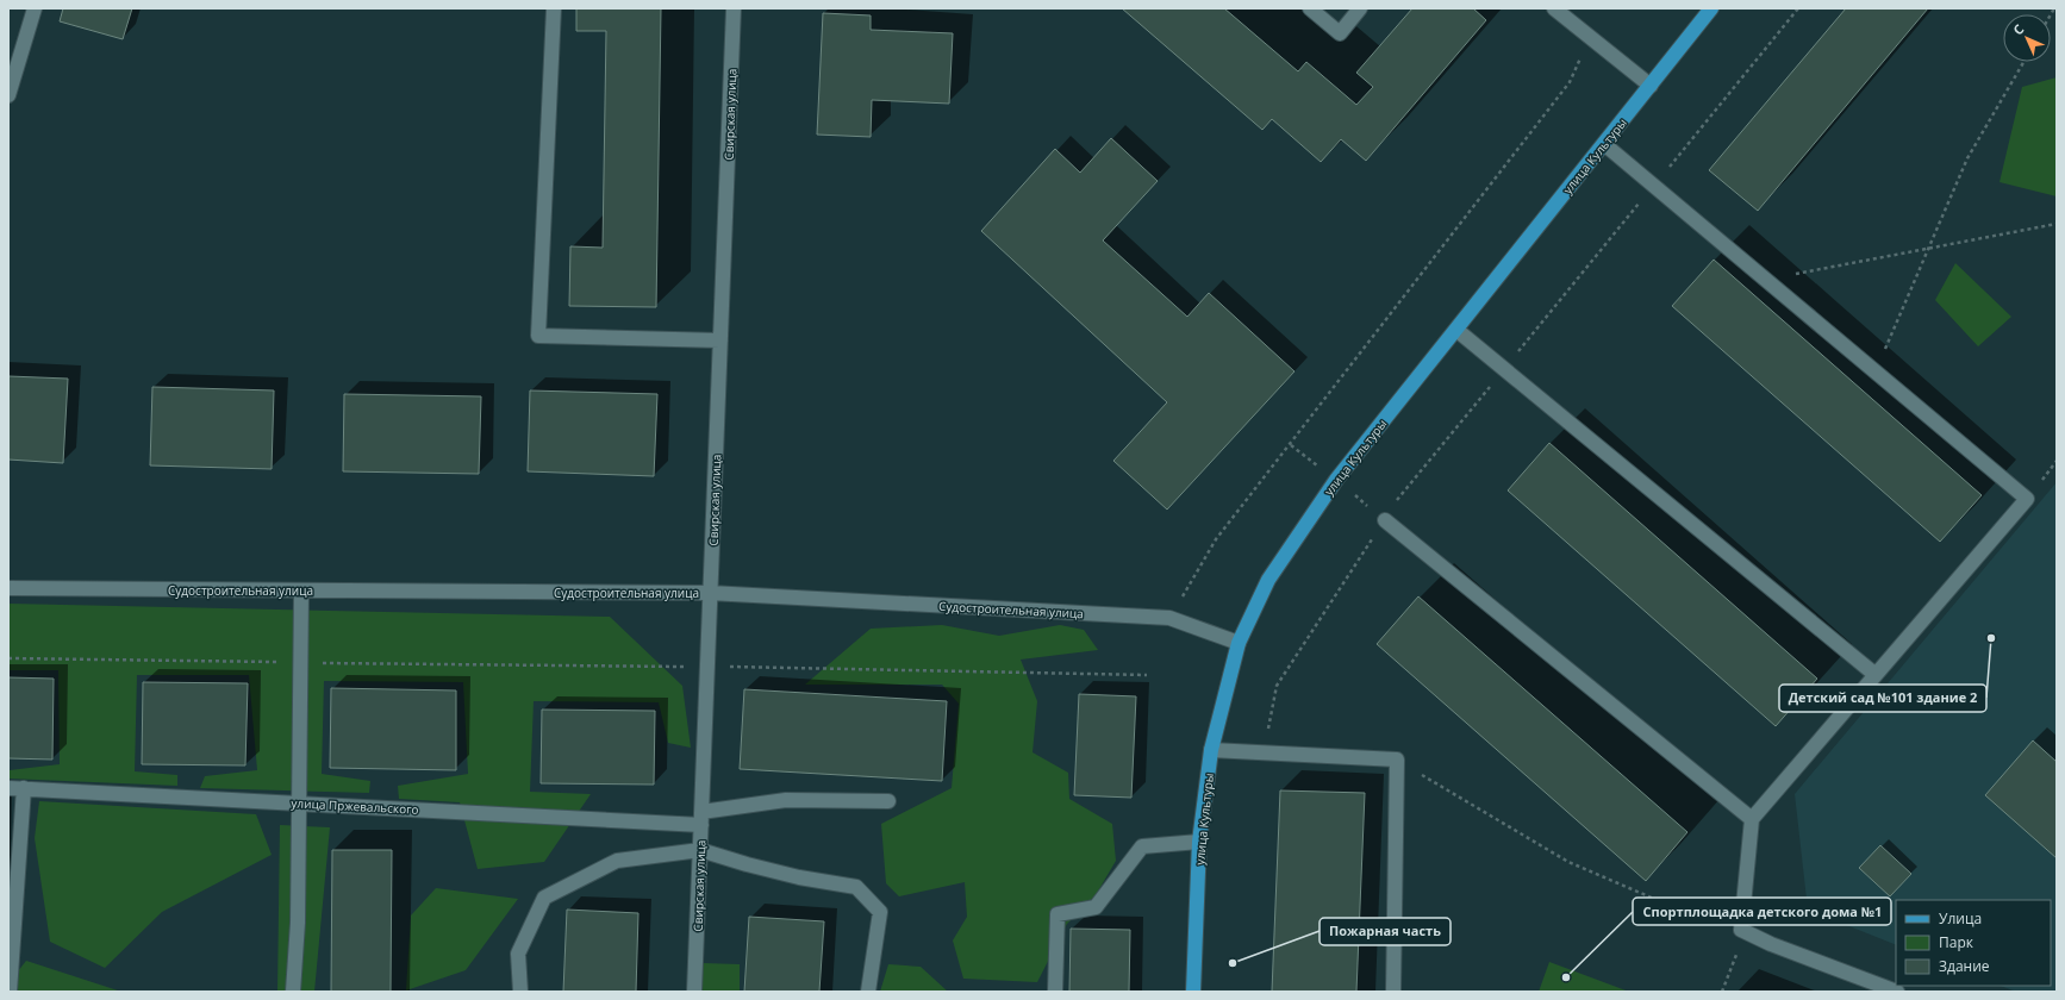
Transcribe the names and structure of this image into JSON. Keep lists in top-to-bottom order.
{
  "streets": {
    "main road": ["улица Культуры"],
    "street": ["Свирская улица", "Судостроительная улица", "улица Пржевальского"]
  },
  "crossings": [
    ["Свирская улица", "Судостроительная улица"],
    ["Свирская улица", "улица Пржевальского"],
    ["улица Культуры", "Судостроительная улица"]
  ],
  "places": ["Детский сад №101 здание 2", "Пожарная часть", "Спортплощадка детского дома №1"],
  "legend": ["Улица", "Парк", "Здание"],
  "north": "top left"
}
